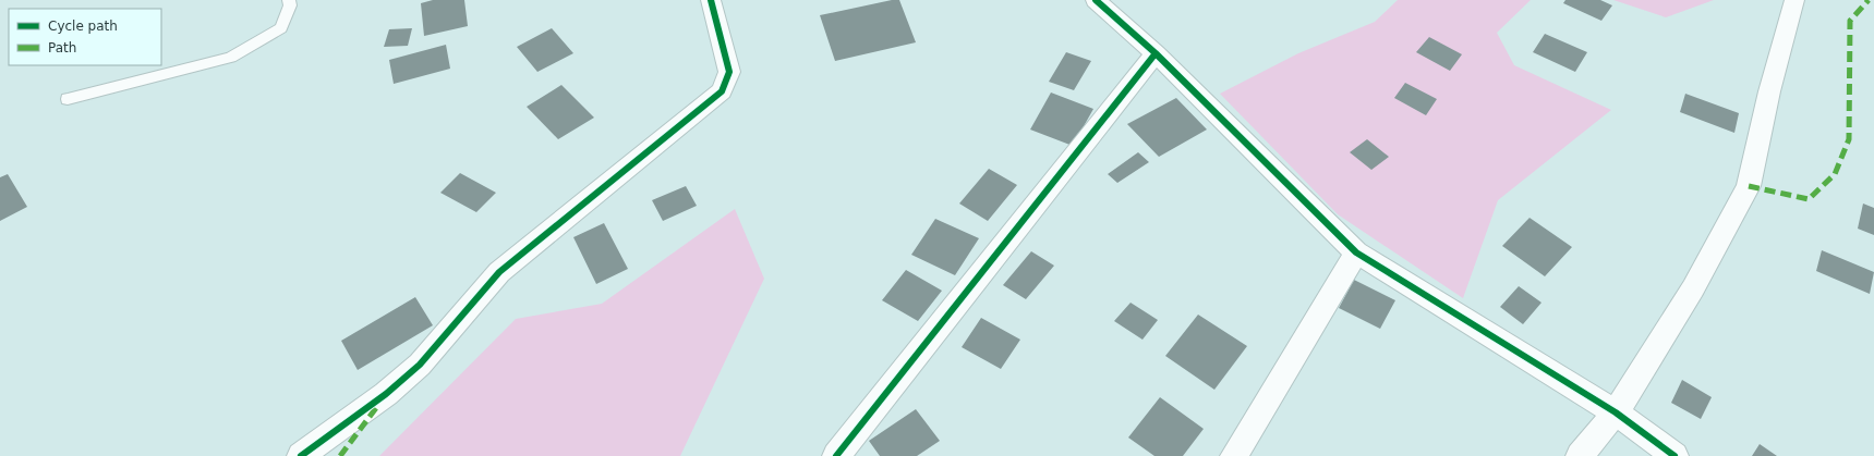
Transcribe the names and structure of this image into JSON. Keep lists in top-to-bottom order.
{
  "legend": ["Cycle path", "Path"]
}
